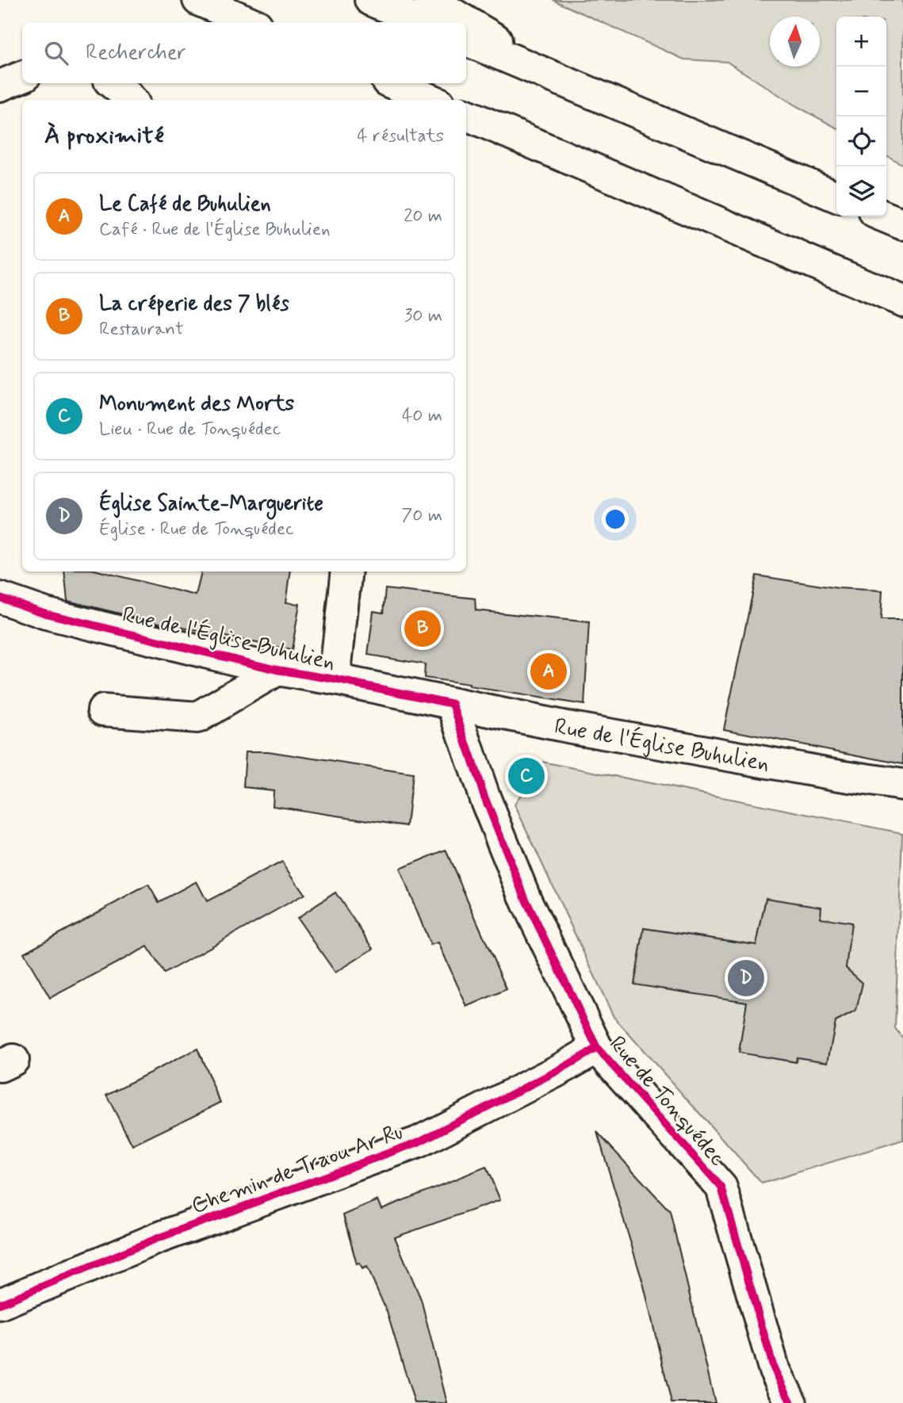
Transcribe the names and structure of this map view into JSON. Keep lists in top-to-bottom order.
{
  "streets": {
    "main road": ["Rue de l'Église Buhulien", "Rue de Tonquédec", "Chemin de Traou Ar Ru"]
  },
  "crossings": [
    ["Rue de l'Église Buhulien", "Rue de Tonquédec"],
    ["Rue de Tonquédec", "Chemin de Traou Ar Ru"]
  ],
  "north": "top",
  "page": {
    "map_buttons": ["+", "−"],
    "search": "Rechercher",
    "heading": ["À proximité", "4 résultats"],
    "list": [
      {
        "mark": "A",
        "name": "Le Café de Buhulien",
        "note": "Café · Rue de l'Église Buhulien",
        "value": "20 m"
      },
      {
        "mark": "B",
        "name": "La créperie des 7 blés",
        "note": "Restaurant",
        "value": "30 m"
      },
      {
        "mark": "C",
        "name": "Monument des Morts",
        "note": "Lieu · Rue de Tonquédec",
        "value": "40 m"
      },
      {
        "mark": "D",
        "name": "Église Sainte-Marguerite",
        "note": "Église · Rue de Tonquédec",
        "value": "70 m"
      }
    ],
    "pins": [
      "B",
      "A",
      "C",
      "D"
    ]
  }
}
